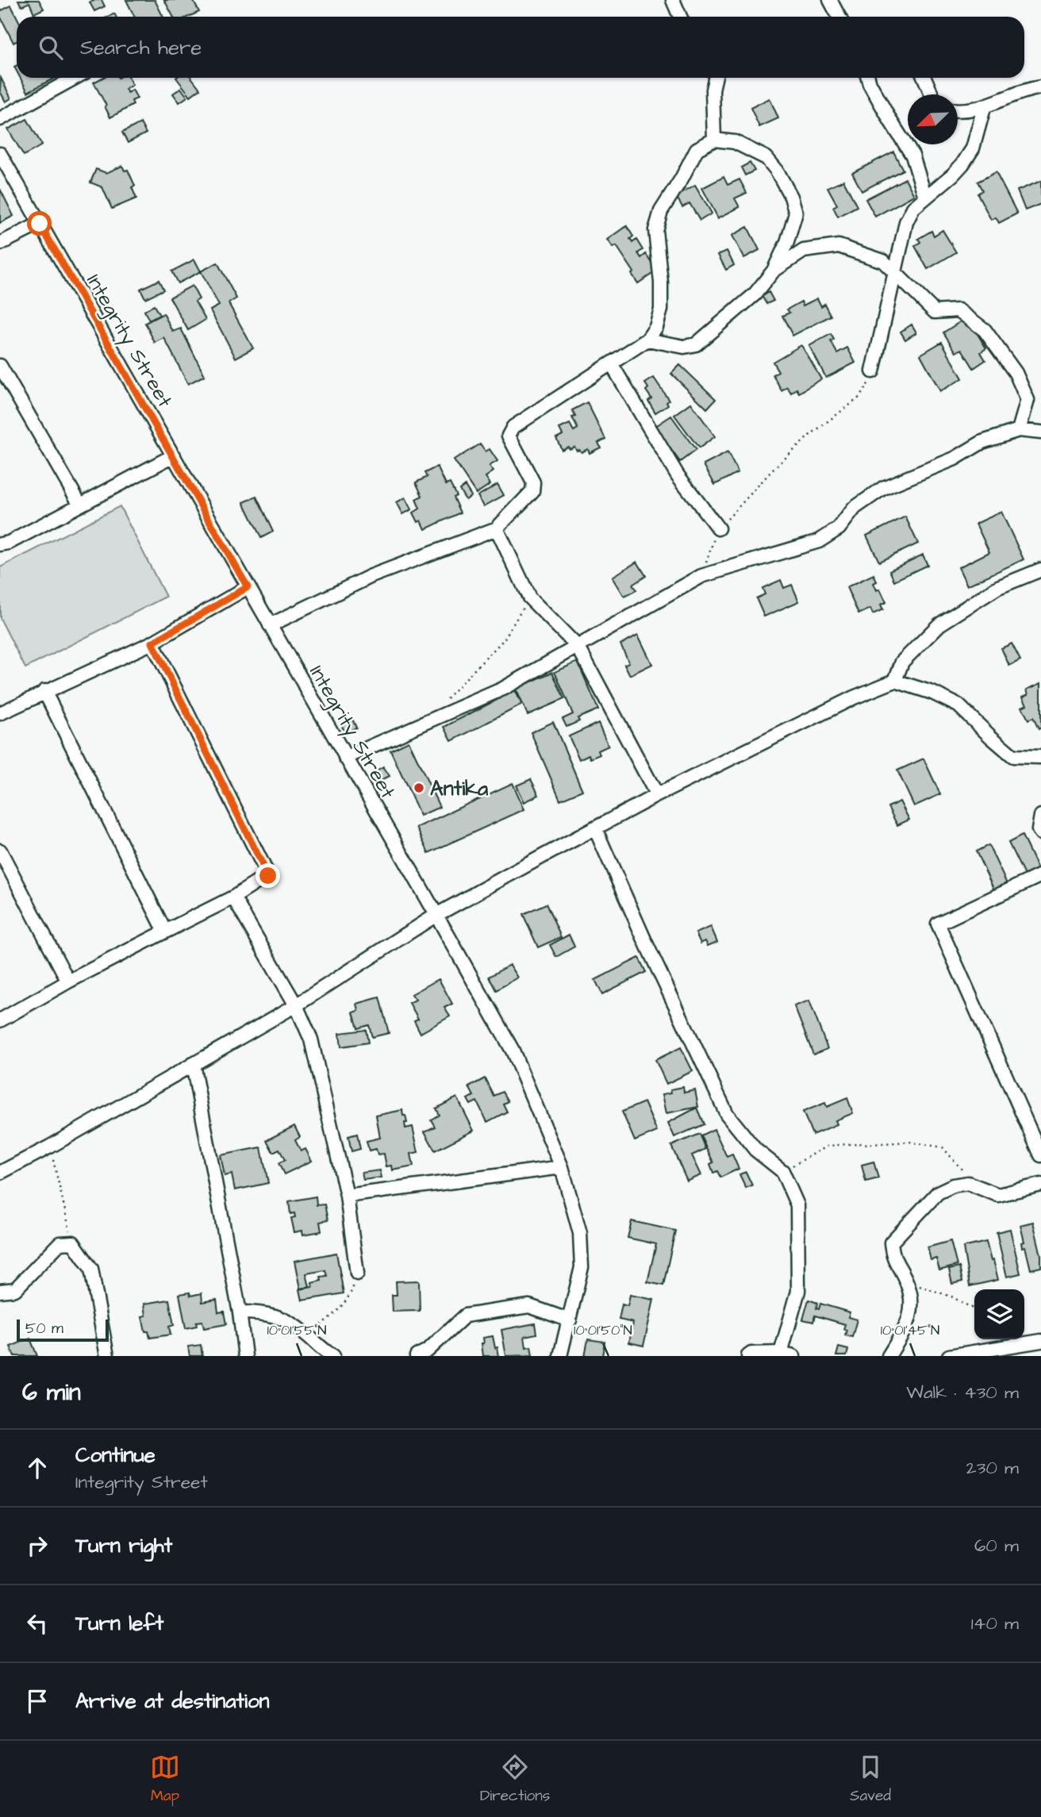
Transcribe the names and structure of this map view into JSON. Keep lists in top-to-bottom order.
{
  "streets": {
    "street": ["Integrity Street"]
  },
  "places": ["Antika"],
  "scale_bar": "50 m",
  "north": "bottom left",
  "page": {
    "search": "Search here",
    "scale": "50 m",
    "heading": ["6 min", "Walk · 430 m"],
    "list": [
      ["Continue", "Integrity Street", "230 m"],
      ["Turn right", "60 m"],
      ["Turn left", "140 m"],
      "Arrive at destination"
    ],
    "nav": ["Map", "Directions", "Saved"]
  },
  "coordinates": ["10°01'55\"N", "10°01'50\"N", "10°01'45\"N"]
}
